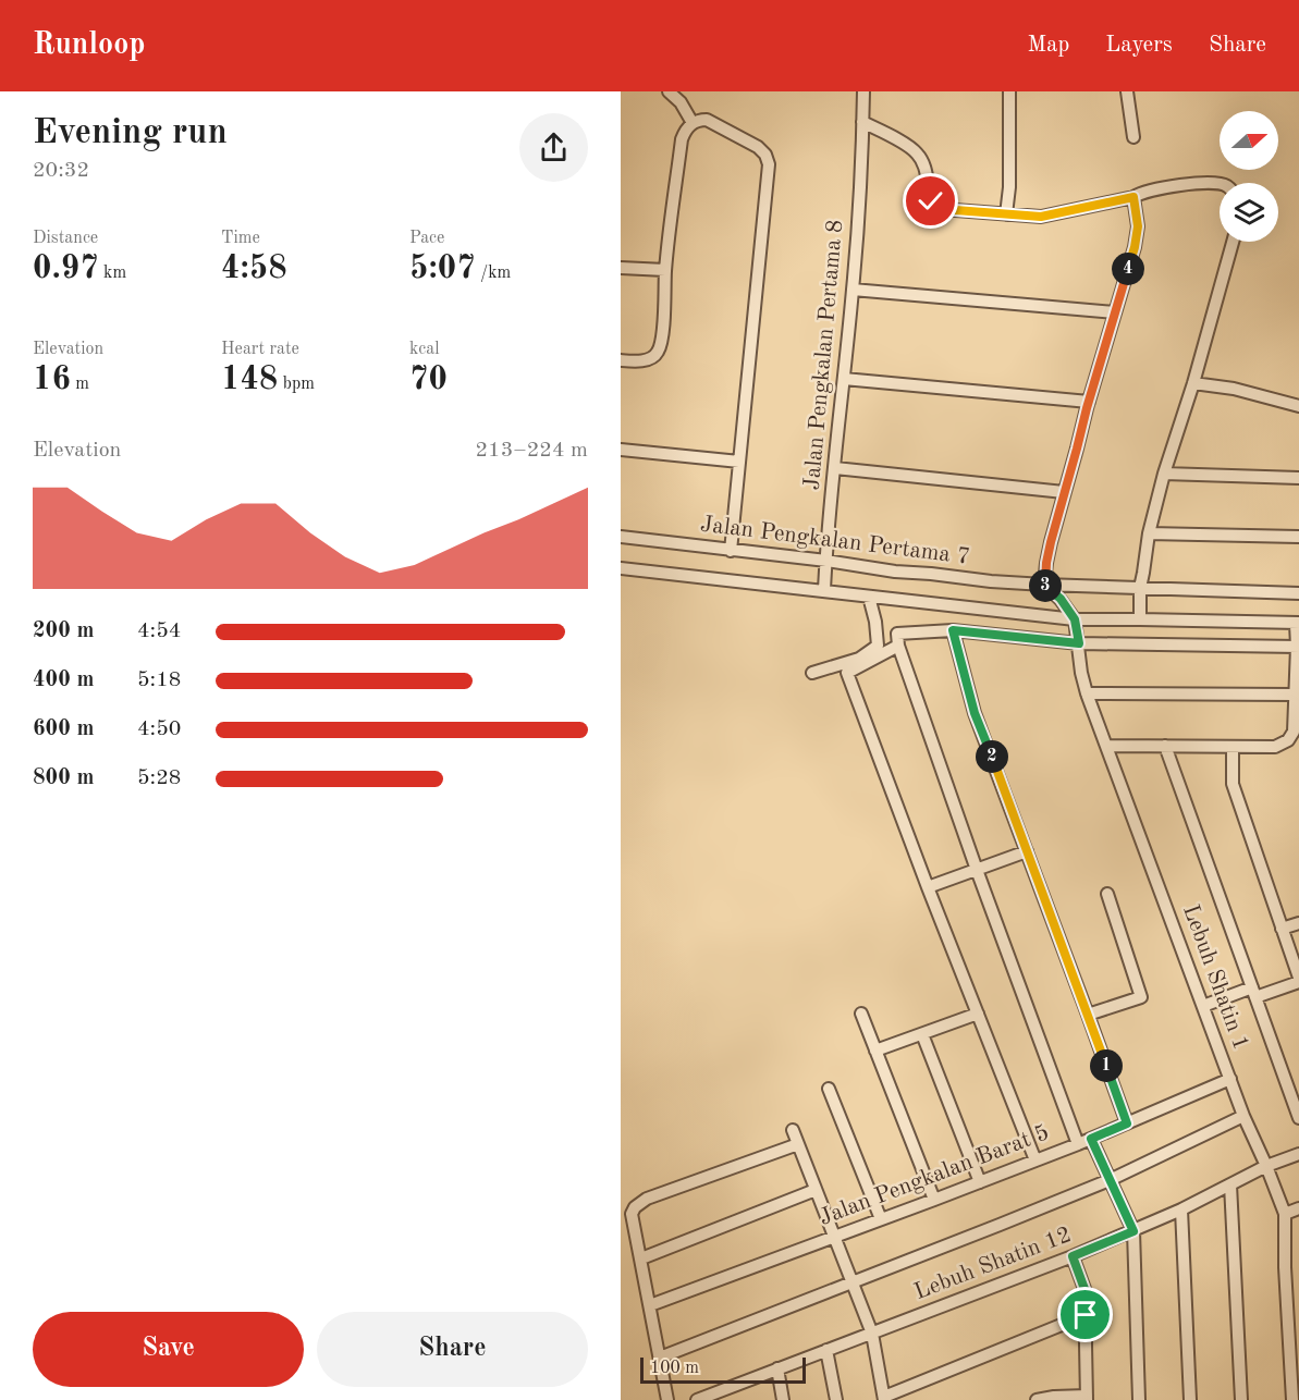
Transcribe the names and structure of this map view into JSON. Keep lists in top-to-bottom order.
{
  "streets": {
    "street": [
      "Jalan Pengkalan Pertama 8",
      "Jalan Pengkalan Pertama 7",
      "Lebuh Shatin 1",
      "Jalan Pengkalan Barat 5",
      "Lebuh Shatin 12"
    ]
  },
  "crossings": [
    ["Jalan Pengkalan Pertama 8", "Jalan Pengkalan Pertama 7"],
    ["Jalan Pengkalan Pertama 7", "Lebuh Shatin 1"],
    ["Lebuh Shatin 1", "Jalan Pengkalan Barat 5"],
    ["Lebuh Shatin 1", "Lebuh Shatin 12"]
  ],
  "scale_bar": "100 m",
  "north": "right",
  "page": {
    "header": "Runloop",
    "nav": ["Map", "Layers", "Share"],
    "heading": ["Evening run", "20:32"],
    "stats": [
      ["Distance", "0.97 km"],
      ["Time", "4:58"],
      ["Pace", "5:07 /km"],
      ["Elevation", "16 m"],
      ["Heart rate", "148 bpm"],
      ["kcal", "70"]
    ],
    "pins": [
      "4",
      "3",
      "2",
      "1"
    ],
    "chart": ["Elevation", "213–224 m"],
    "list": [
      {
        "name": "200 m",
        "note": "4:54"
      },
      {
        "name": "400 m",
        "note": "5:18"
      },
      {
        "name": "600 m",
        "note": "4:50"
      },
      {
        "name": "800 m",
        "note": "5:28"
      }
    ],
    "buttons": ["Save", "Share"],
    "scale": "100 m"
  }
}
